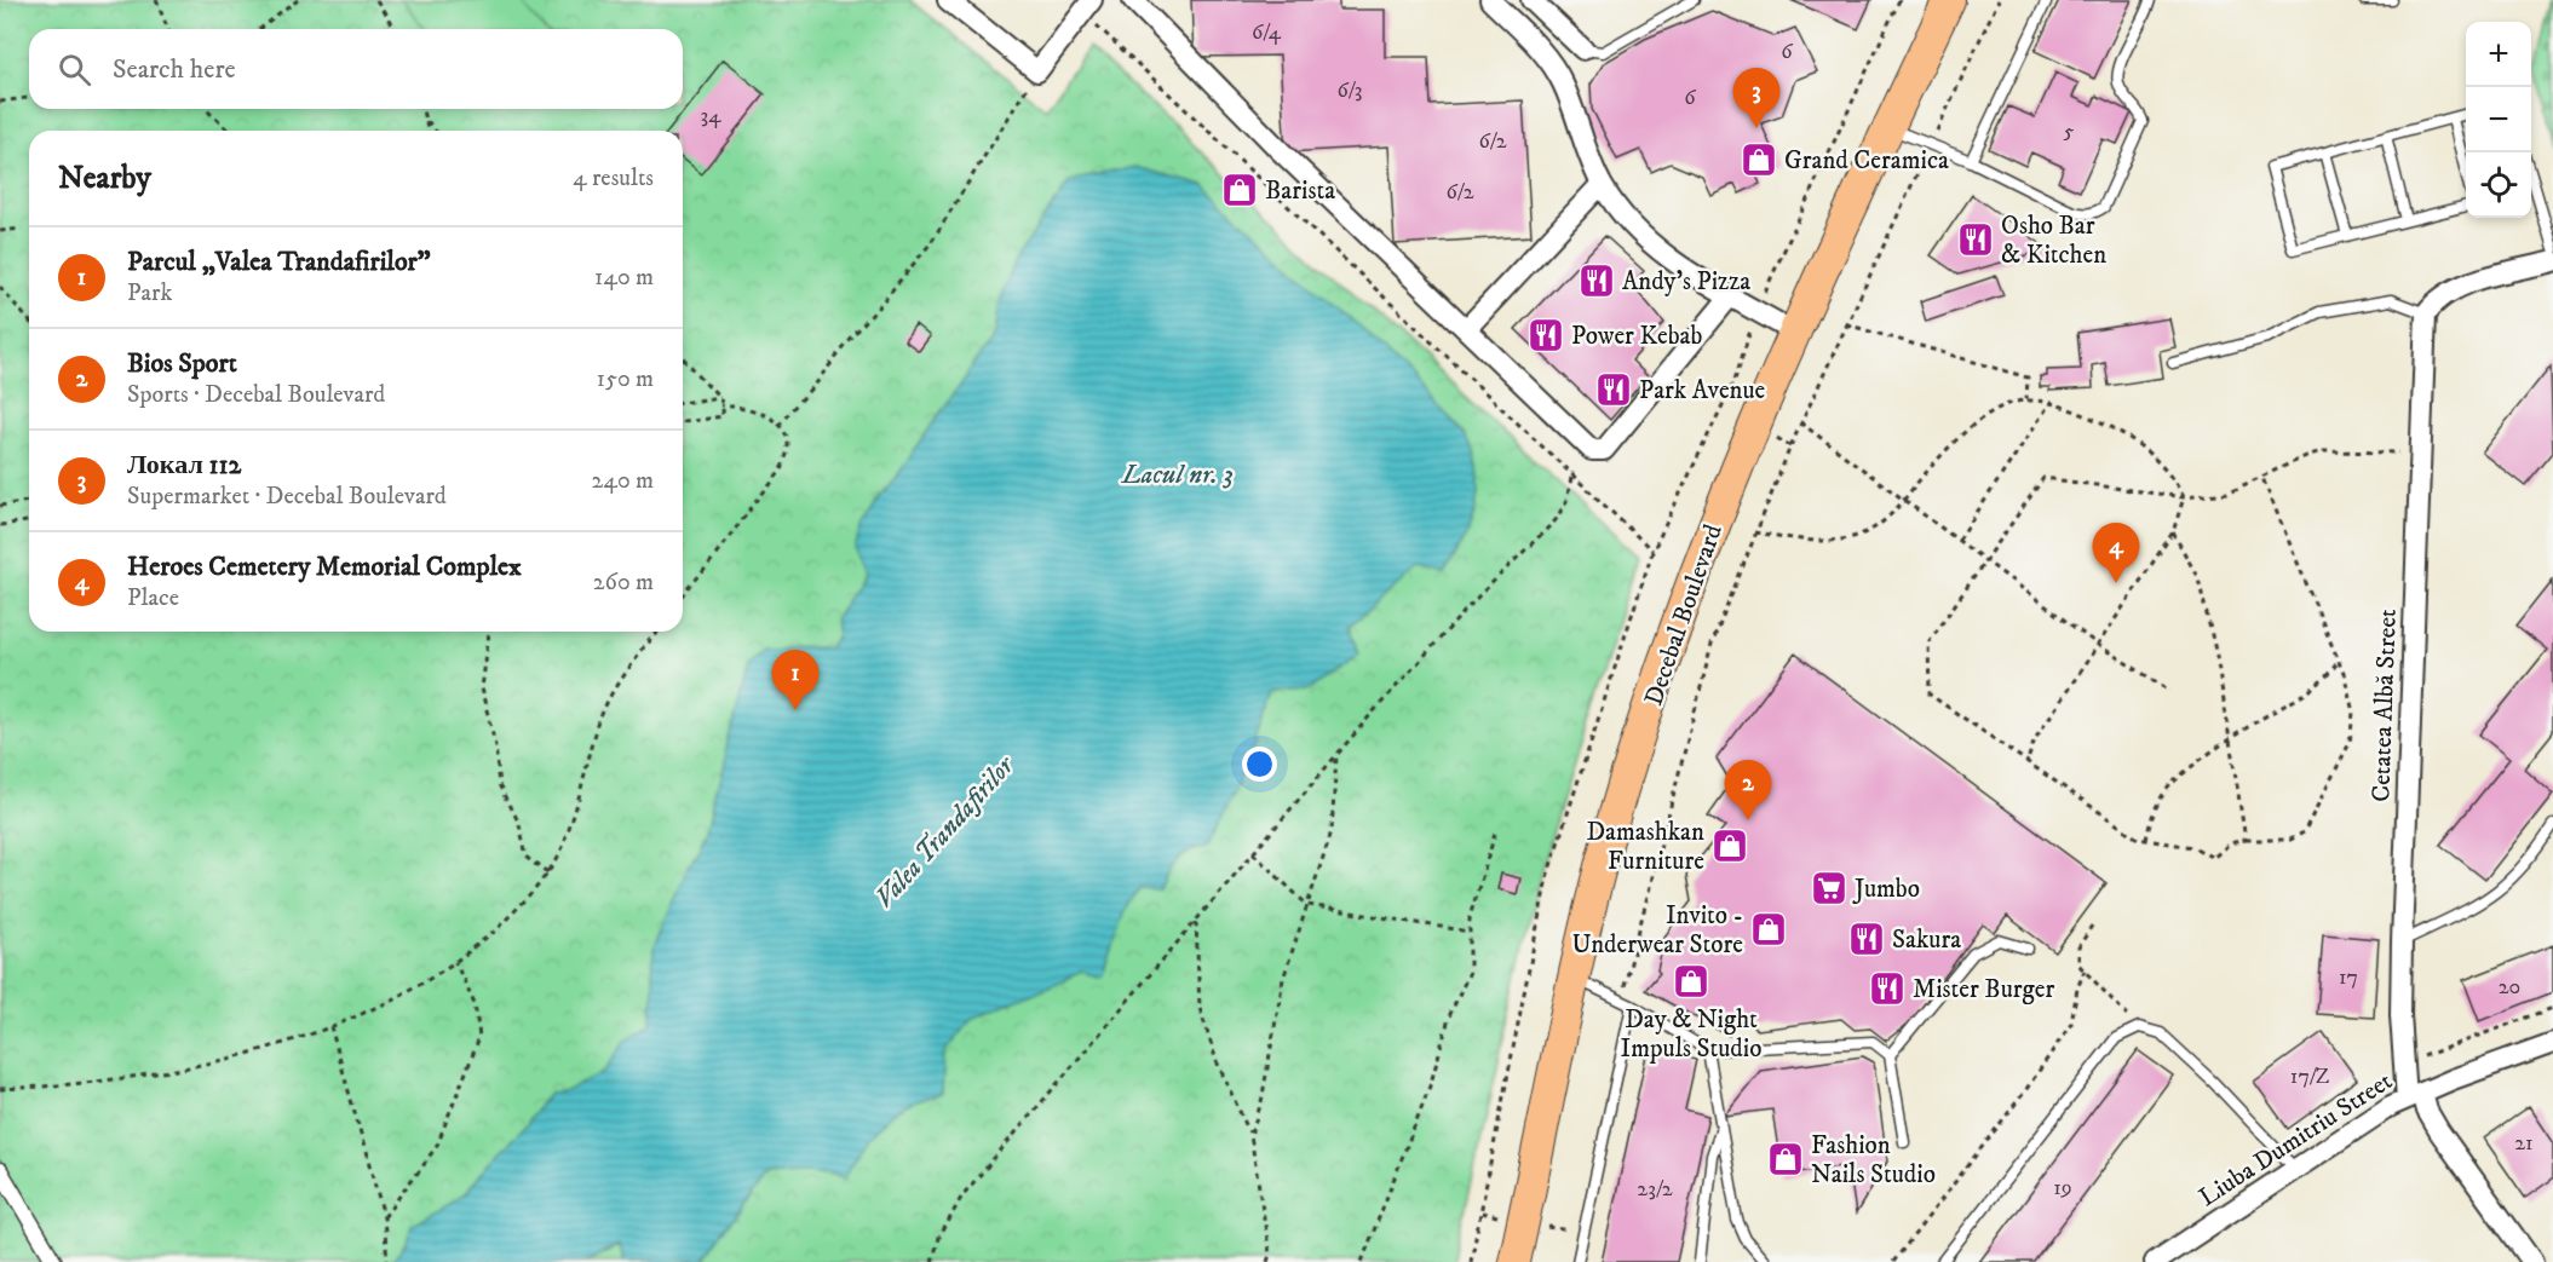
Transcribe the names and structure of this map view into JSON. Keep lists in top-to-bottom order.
{
  "streets": {
    "main road": ["Decebal Boulevard"],
    "street": ["Cetatea Albă Street", "Liuba Dumitriu Street"]
  },
  "crossings": [
    ["Cetatea Albă Street", "Liuba Dumitriu Street"]
  ],
  "water": ["Lacul nr. 3", "Valea Trandafirilor"],
  "places": {
    "shop": [
      "Grand Ceramica",
      "Barista",
      "Damashkan Furniture",
      "Invito - Underwear Store",
      "Day & Night Impuls Studio",
      "Fashion Nails Studio"
    ],
    "restaurant": [
      "Osho Bar & Kitchen",
      "Andy's Pizza",
      "Power Kebab",
      "Park Avenue",
      "Sakura",
      "Mister Burger"
    ],
    "supermarket": ["Jumbo"]
  },
  "house_numbers": [
    "6/4",
    "6",
    "6/3",
    "6",
    "34",
    "5",
    "6/2",
    "6/2",
    "17",
    "20",
    "17/Z",
    "21",
    "19",
    "23/2"
  ],
  "page": {
    "map_buttons": ["+", "−"],
    "search": "Search here",
    "pins": [
      "3",
      "4",
      "1",
      "2"
    ],
    "heading": ["Nearby", "4 results"],
    "list": [
      {
        "mark": "1",
        "name": "Parcul „Valea Trandafirilor”",
        "note": "Park",
        "value": "140 m"
      },
      {
        "mark": "2",
        "name": "Bios Sport",
        "note": "Sports · Decebal Boulevard",
        "value": "150 m"
      },
      {
        "mark": "3",
        "name": "Локал 112",
        "note": "Supermarket · Decebal Boulevard",
        "value": "240 m"
      },
      {
        "mark": "4",
        "name": "Heroes Cemetery Memorial Complex",
        "note": "Place",
        "value": "260 m"
      }
    ]
  }
}
